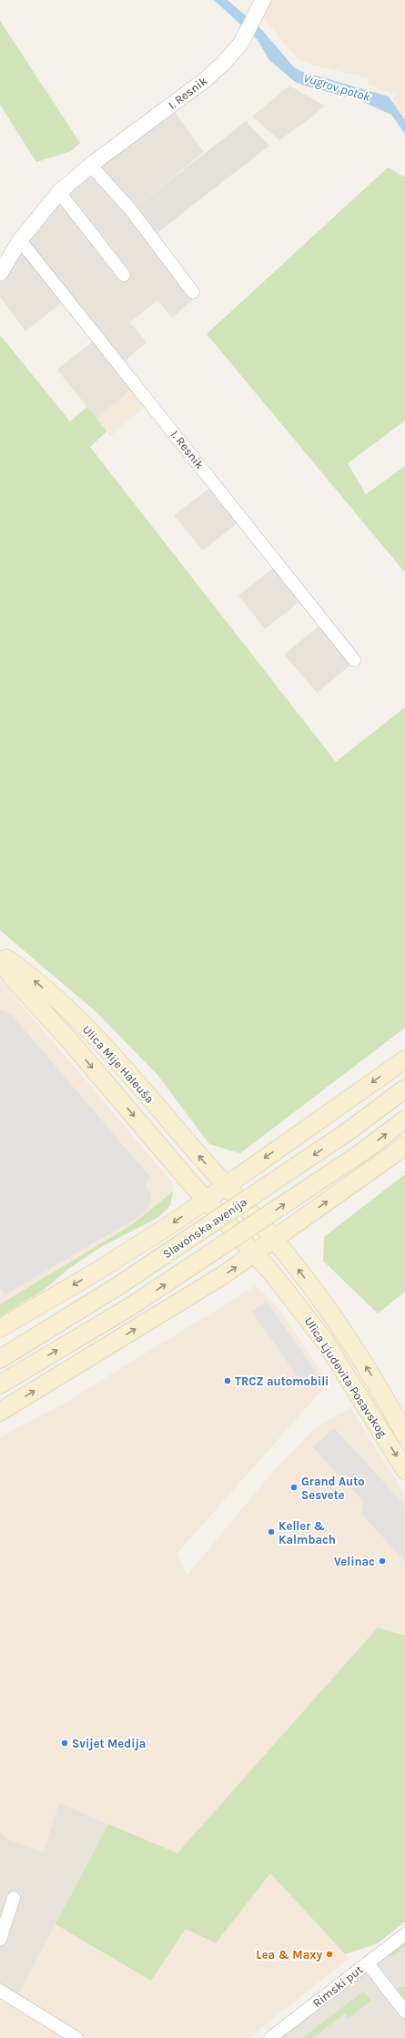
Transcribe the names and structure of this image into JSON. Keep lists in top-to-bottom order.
{
  "streets": {
    "main road": ["Ulica Mije Haleuša", "Slavonska avenija", "Ulica Ljudevita Posavskog"],
    "street": ["I. Resnik", "Rimski put"]
  },
  "crossings": [
    ["Ulica Mije Haleuša", "Ulica Ljudevita Posavskog"]
  ],
  "water": ["Vugrov potok"],
  "places": [
    "TRCZ automobili",
    "Grand Auto Sesvete",
    "Keller & Kalmbach",
    "Velinac",
    "Svijet Medija",
    "Lea & Maxy"
  ]
}
